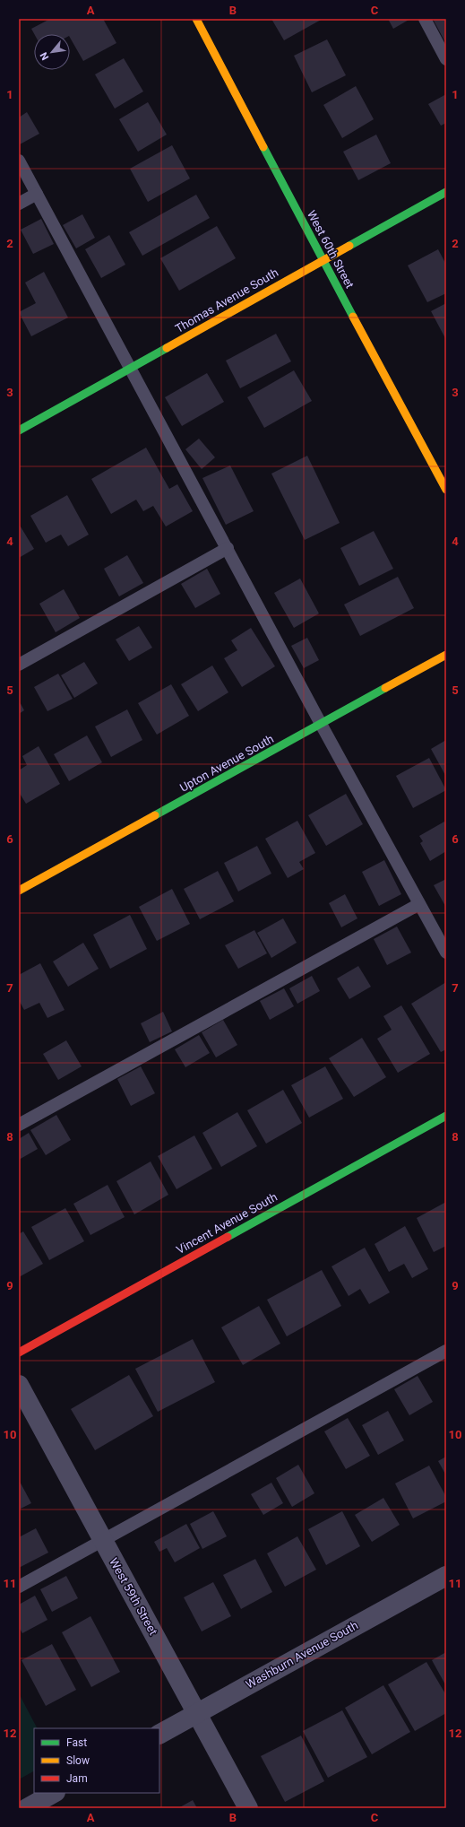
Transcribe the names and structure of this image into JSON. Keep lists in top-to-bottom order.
{
  "streets": {
    "street": [
      "West 60th Street",
      "Thomas Avenue South",
      "Upton Avenue South",
      "Vincent Avenue South",
      "West 59th Street",
      "Washburn Avenue South"
    ]
  },
  "crossings": [
    ["West 60th Street", "Thomas Avenue South"],
    ["West 59th Street", "Washburn Avenue South"]
  ],
  "legend": ["Fast", "Slow", "Jam"],
  "north": "bottom left",
  "grid": {
    "columns": ["A", "B", "C"],
    "rows": [
      "1",
      "2",
      "3",
      "4",
      "5",
      "6",
      "7",
      "8",
      "9",
      "10",
      "11",
      "12"
    ]
  }
}
